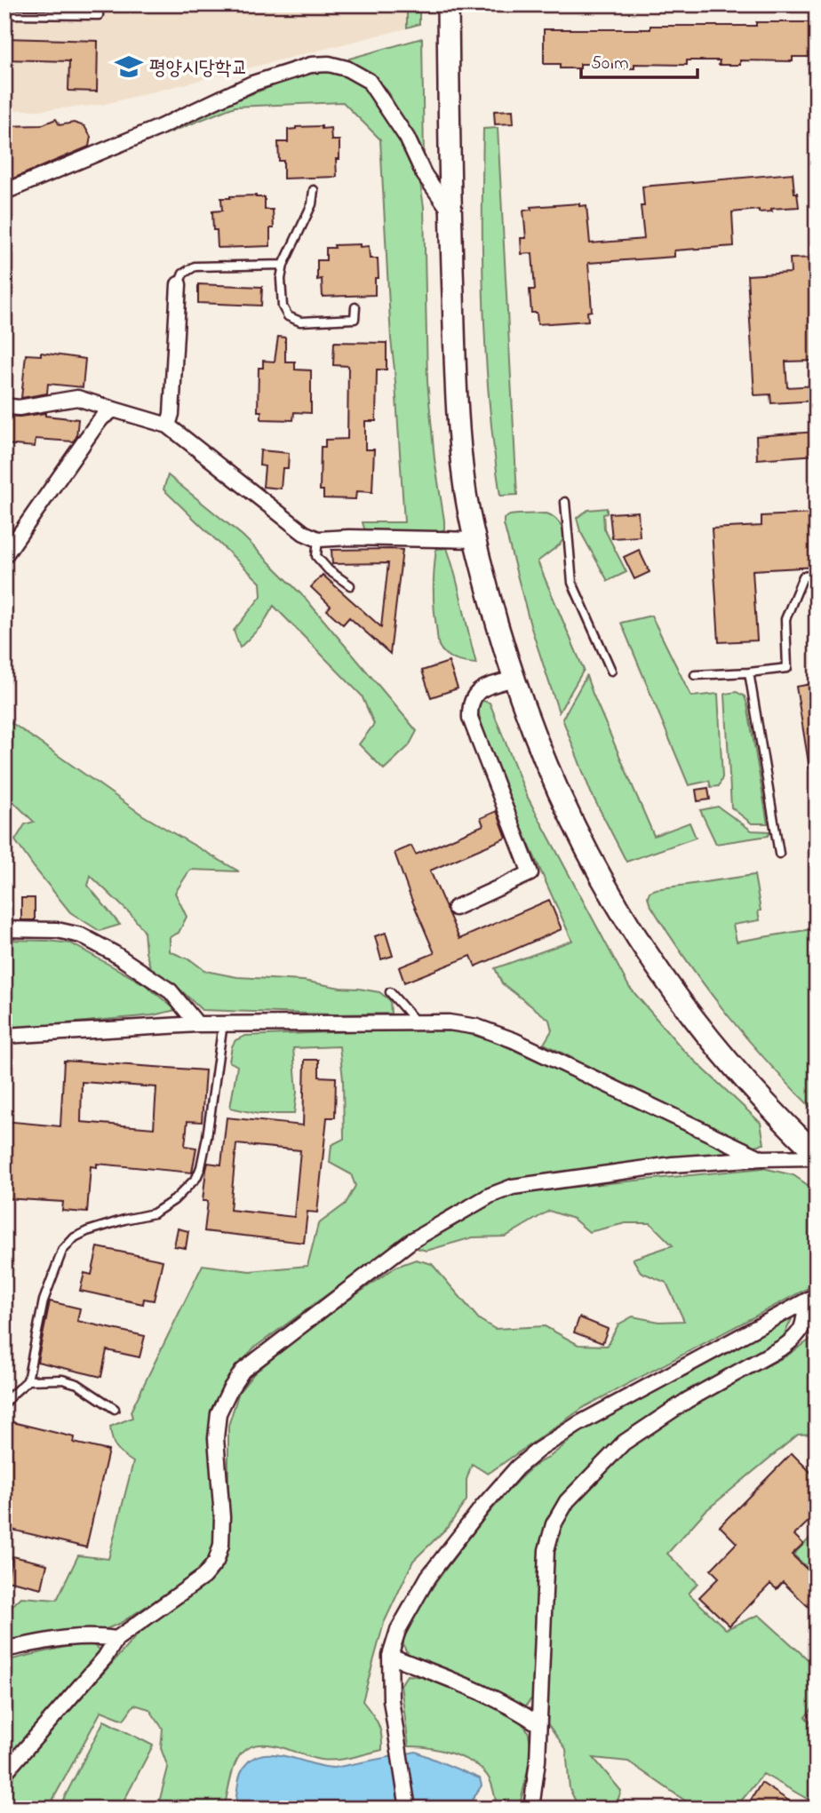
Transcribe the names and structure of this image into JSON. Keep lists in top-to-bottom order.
{
  "places": {
    "school or university": ["평양시당학교"]
  },
  "scale_bar": "50 m"
}
